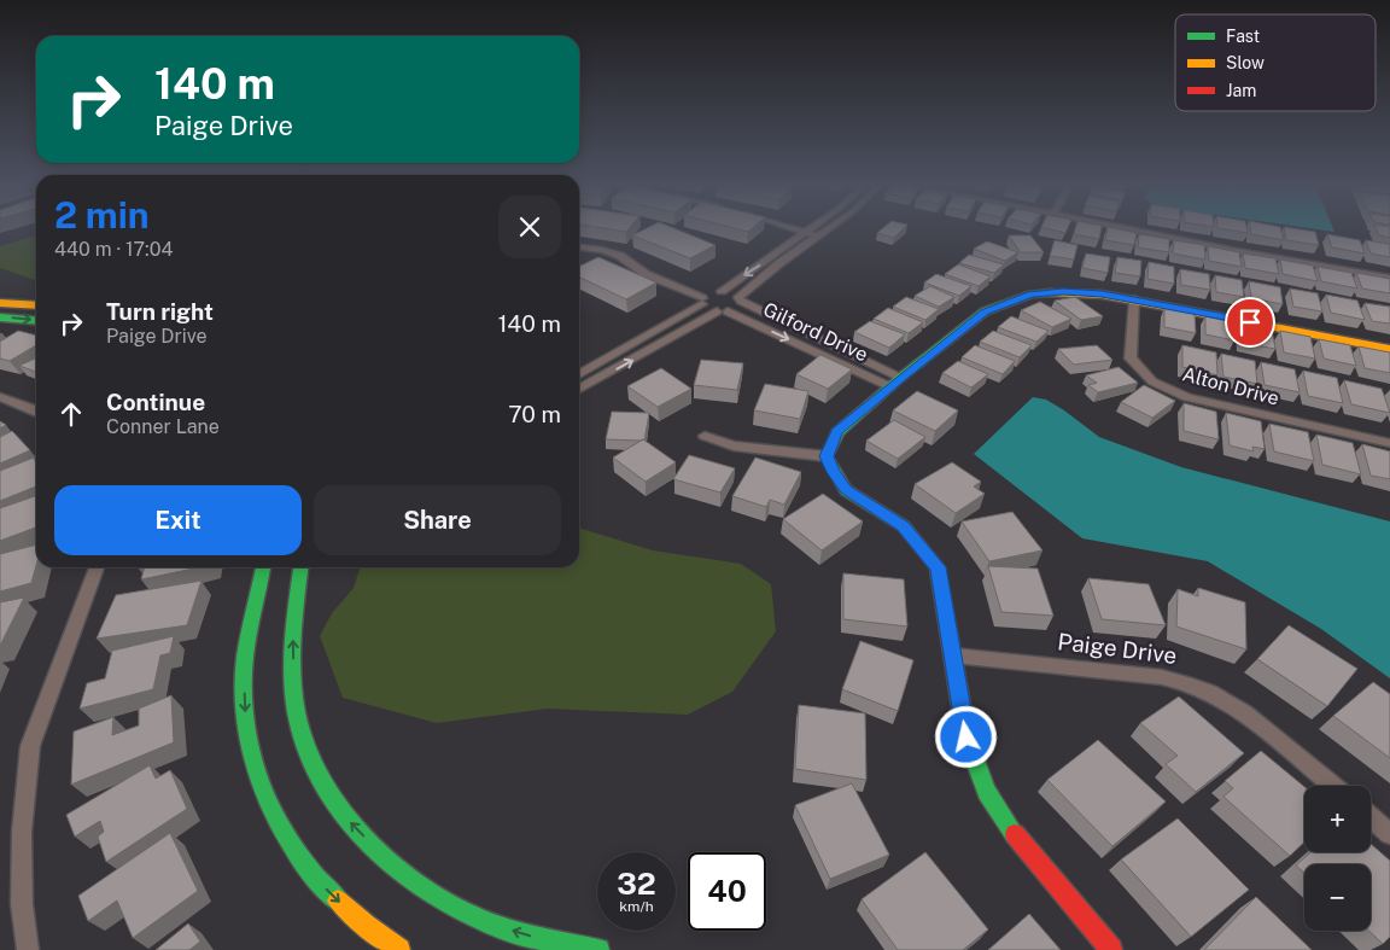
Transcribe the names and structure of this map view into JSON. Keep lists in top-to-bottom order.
{
  "streets": {
    "street": ["Gilford Drive", "Alton Drive", "Paige Drive"]
  },
  "legend": ["Fast", "Slow", "Jam"],
  "page": {
    "turn": ["140 m", "Paige Drive"],
    "heading": ["2 min", "440 m · 17:04"],
    "list": [
      {
        "name": "Turn right",
        "note": "Paige Drive",
        "value": "140 m"
      },
      {
        "name": "Continue",
        "note": "Conner Lane",
        "value": "70 m"
      }
    ],
    "buttons": ["Exit", "Share"],
    "map_buttons": ["+", "−"],
    "speed": "32 km/h",
    "limit": "40"
  }
}
